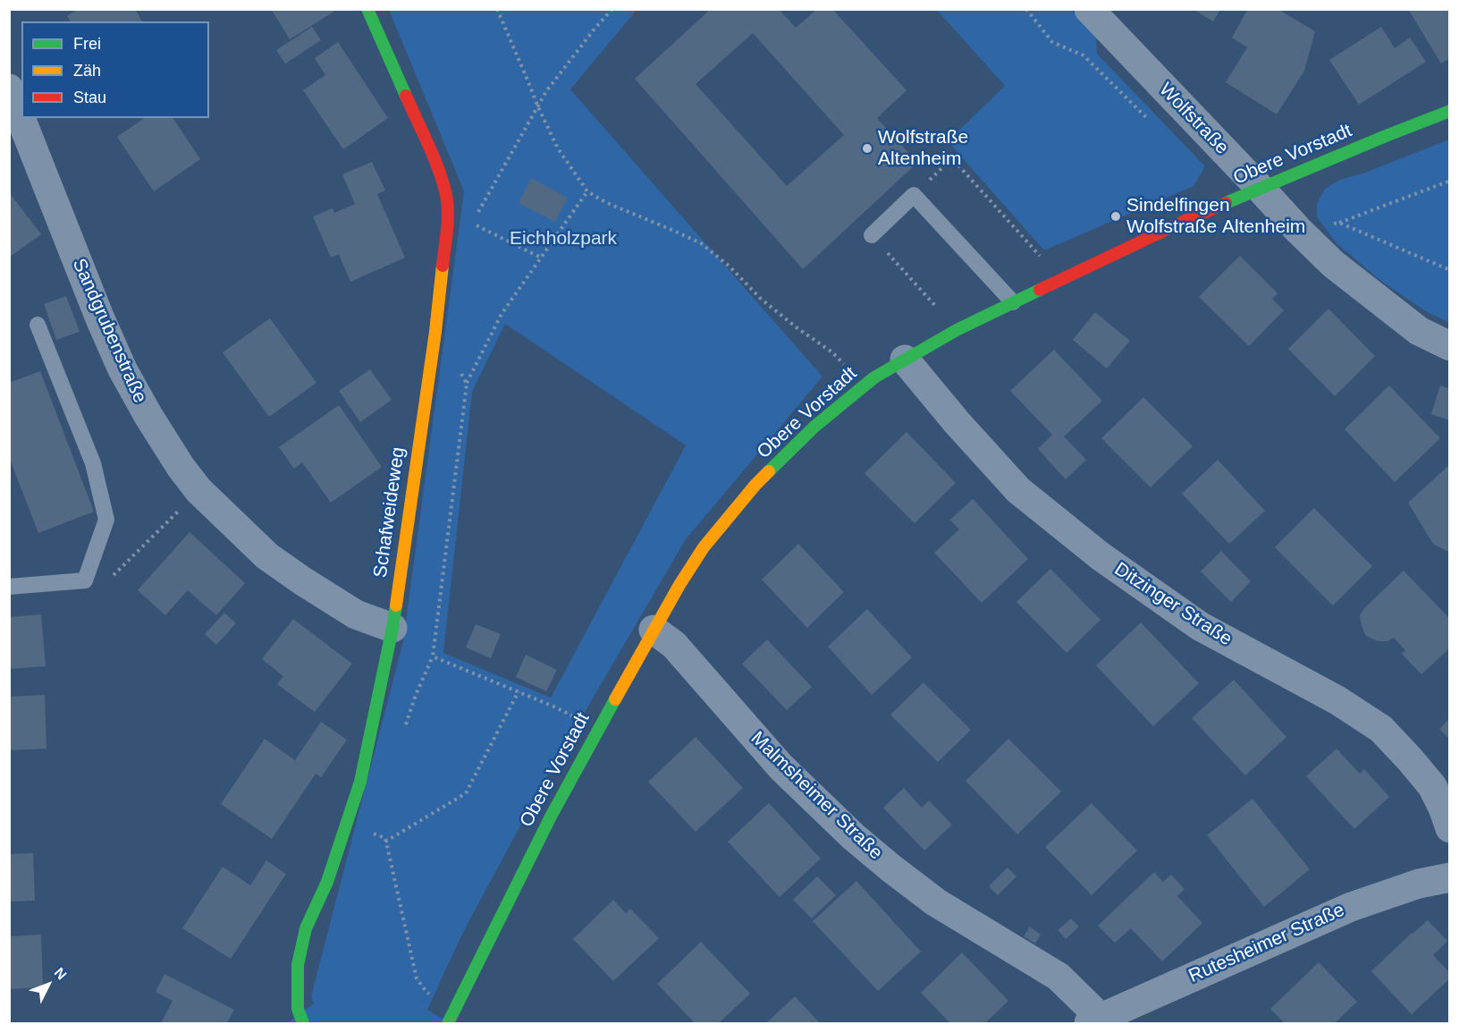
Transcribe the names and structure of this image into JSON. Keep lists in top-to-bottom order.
{
  "streets": {
    "main road": ["Obere Vorstadt", "Schafweideweg"],
    "street": [
      "Wolfstraße",
      "Sandgrubenstraße",
      "Ditzinger Straße",
      "Malmsheimer Straße",
      "Rutesheimer Straße"
    ]
  },
  "crossings": [
    ["Wolfstraße", "Obere Vorstadt"],
    ["Obere Vorstadt", "Ditzinger Straße"],
    ["Obere Vorstadt", "Malmsheimer Straße"],
    ["Sandgrubenstraße", "Schafweideweg"],
    ["Malmsheimer Straße", "Rutesheimer Straße"]
  ],
  "parks": ["Eichholzpark"],
  "places": ["Wolfstraße Altenheim", "Sindelfingen Wolfstraße Altenheim"],
  "legend": ["Frei", "Zäh", "Stau"],
  "north": "top right"
}
